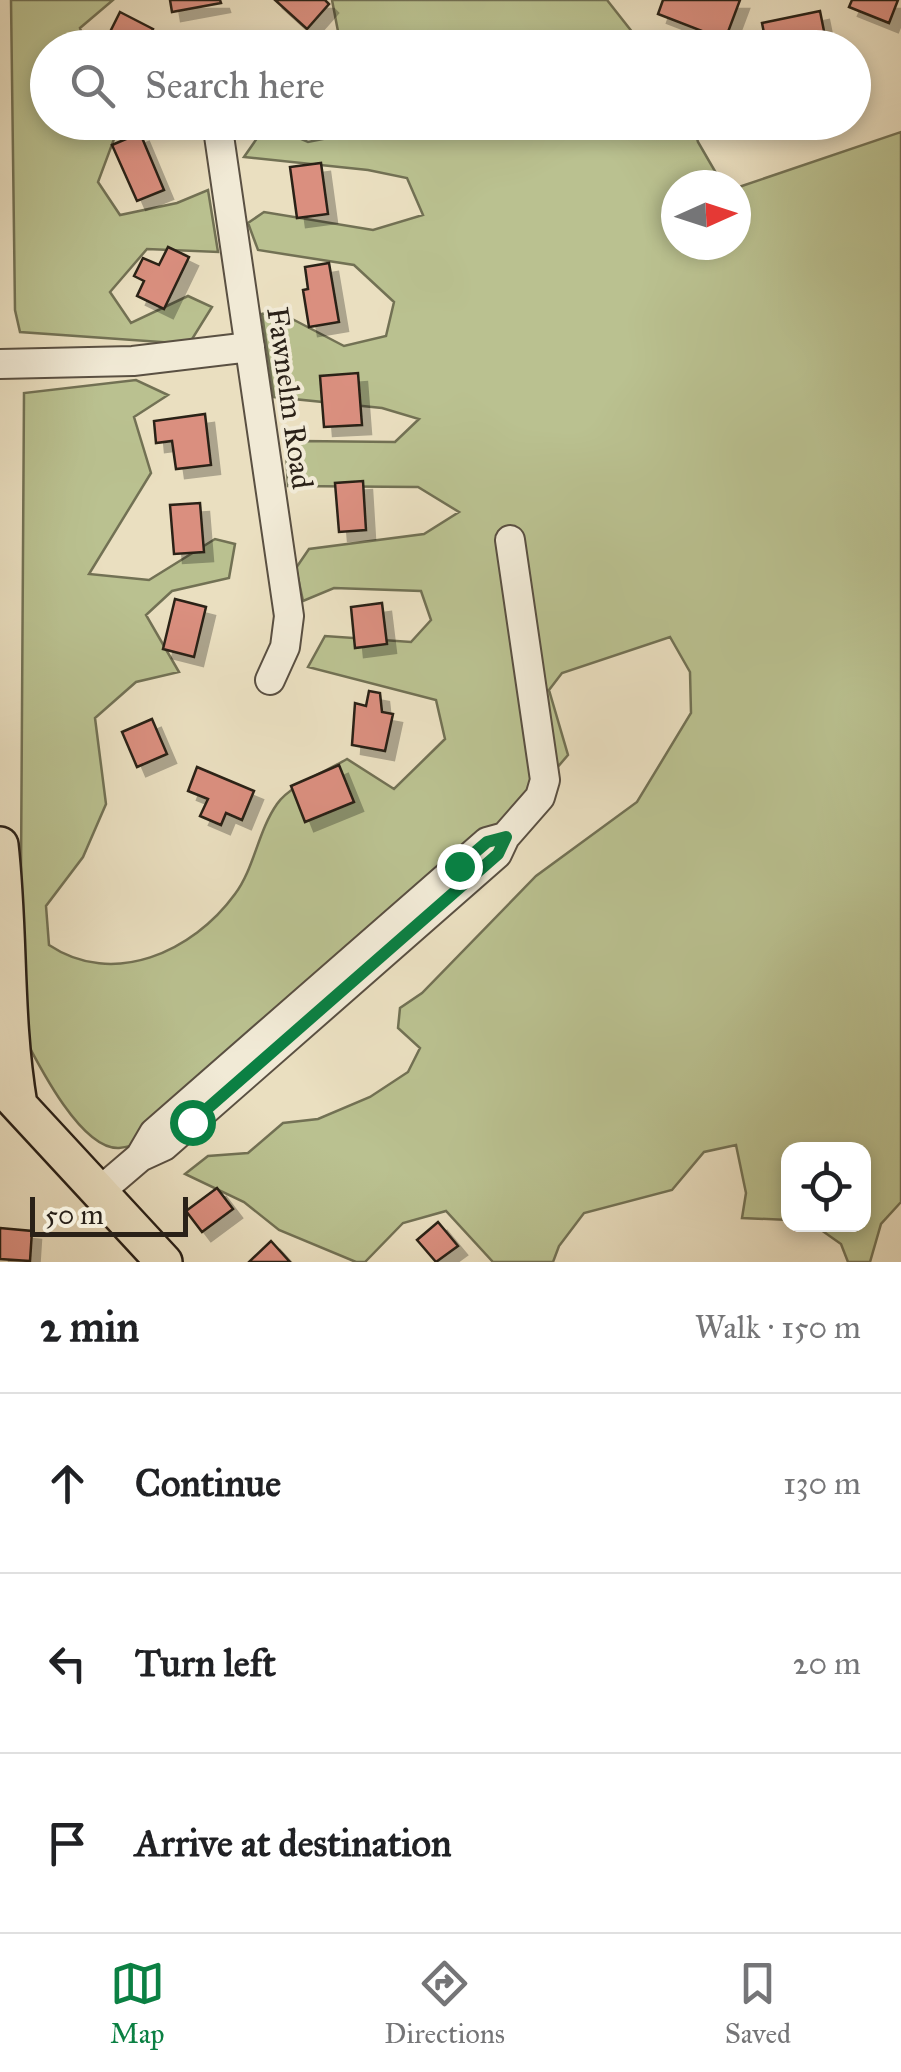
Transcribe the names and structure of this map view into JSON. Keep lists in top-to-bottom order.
{
  "streets": {
    "street": ["Fawnelm Road"]
  },
  "scale_bar": "50 m",
  "north": "right",
  "page": {
    "search": "Search here",
    "scale": "50 m",
    "heading": ["2 min", "Walk · 150 m"],
    "list": [
      ["Continue", "130 m"],
      ["Turn left", "20 m"],
      "Arrive at destination"
    ],
    "nav": ["Map", "Directions", "Saved"]
  }
}
